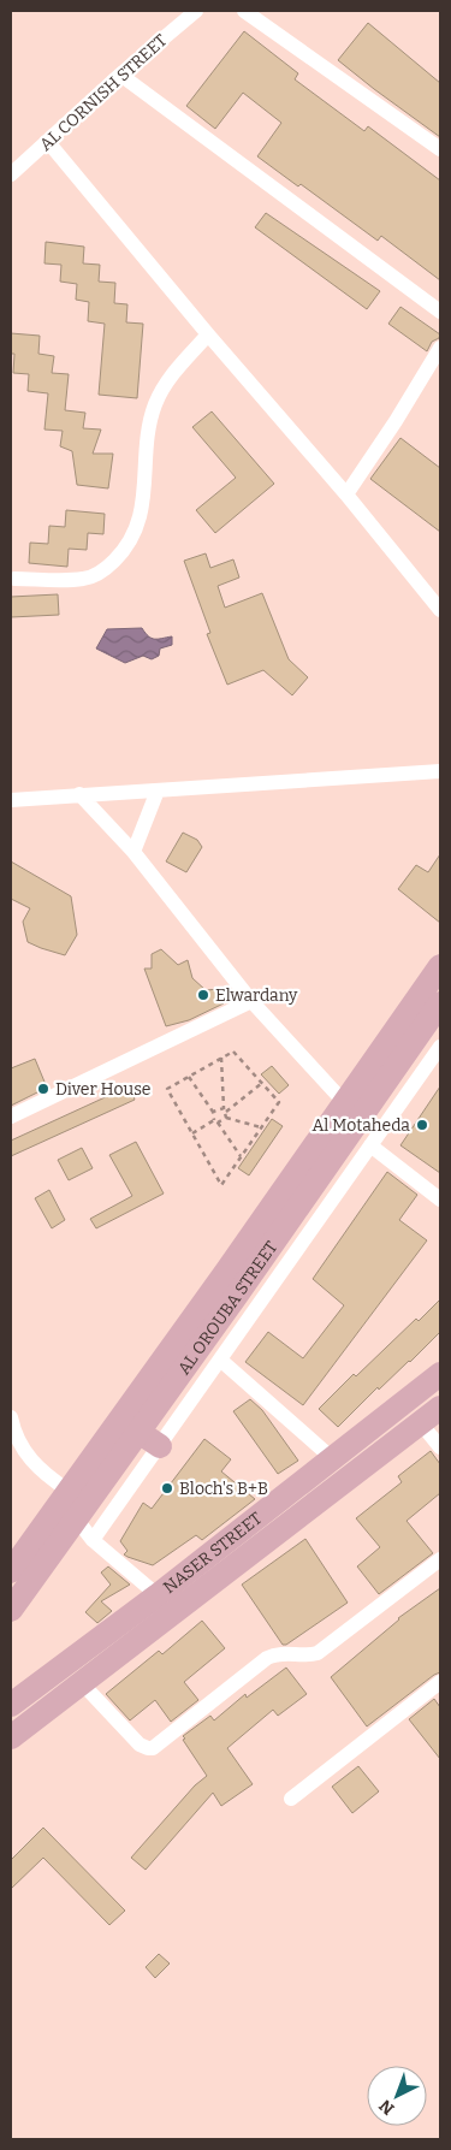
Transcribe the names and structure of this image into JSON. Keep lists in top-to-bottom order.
{
  "streets": {
    "main road": ["AL OROUBA STREET", "NASER STREET"],
    "street": ["AL CORNISH STREET"]
  },
  "places": [
    "Elwardany",
    "Diver House",
    "Al Motaheda",
    "Bloch's B+B"
  ],
  "north": "bottom left"
}
